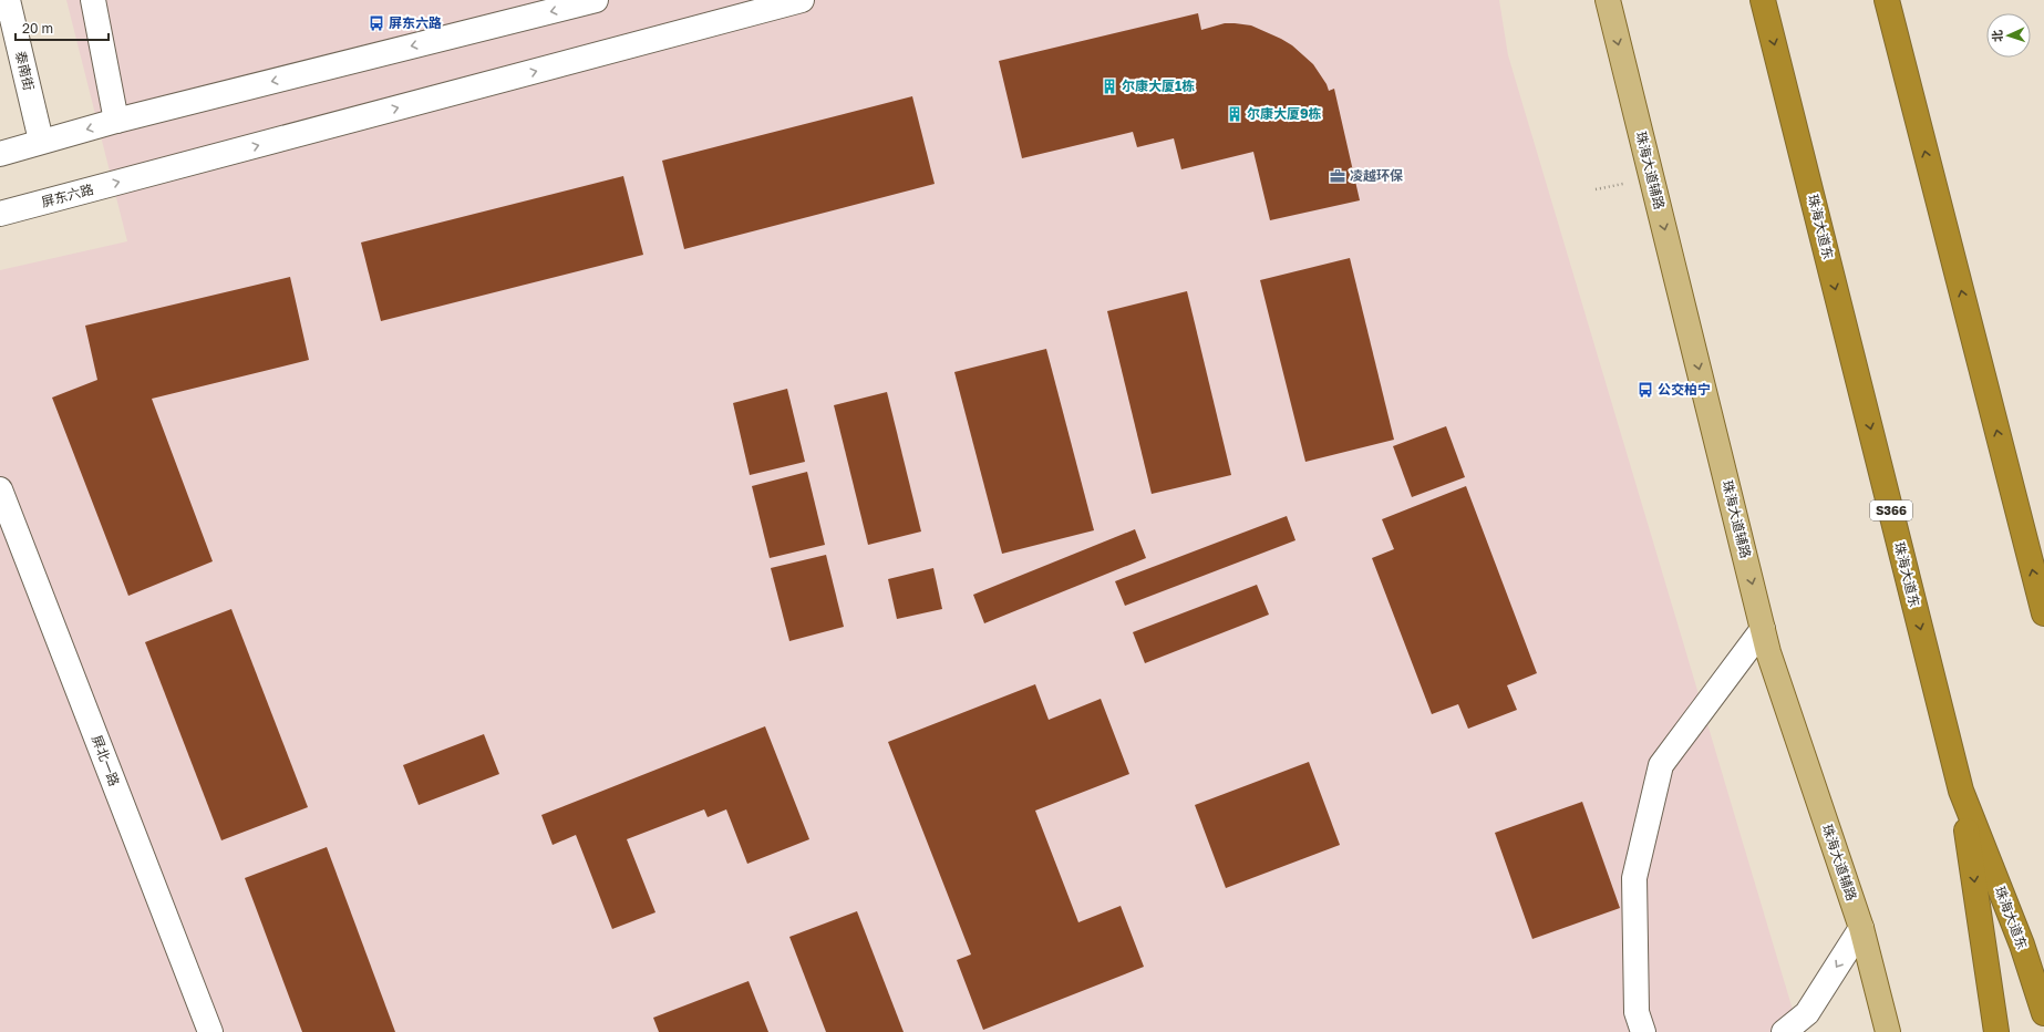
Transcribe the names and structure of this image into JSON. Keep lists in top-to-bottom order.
{
  "streets": {
    "highway": ["珠海大道东", "S366"],
    "main road": ["珠海大道辅路"],
    "street": ["泰南街", "屏东六路", "屏北一路"]
  },
  "one_way": ["珠海大道辅路"],
  "places": {
    "bus stop": ["屏东六路", "公交柏宁"],
    "building": ["尔康大厦1栋", "尔康大厦9栋"],
    "office": ["凌越环保"]
  },
  "scale_bar": "20 m",
  "north": "left"
}
